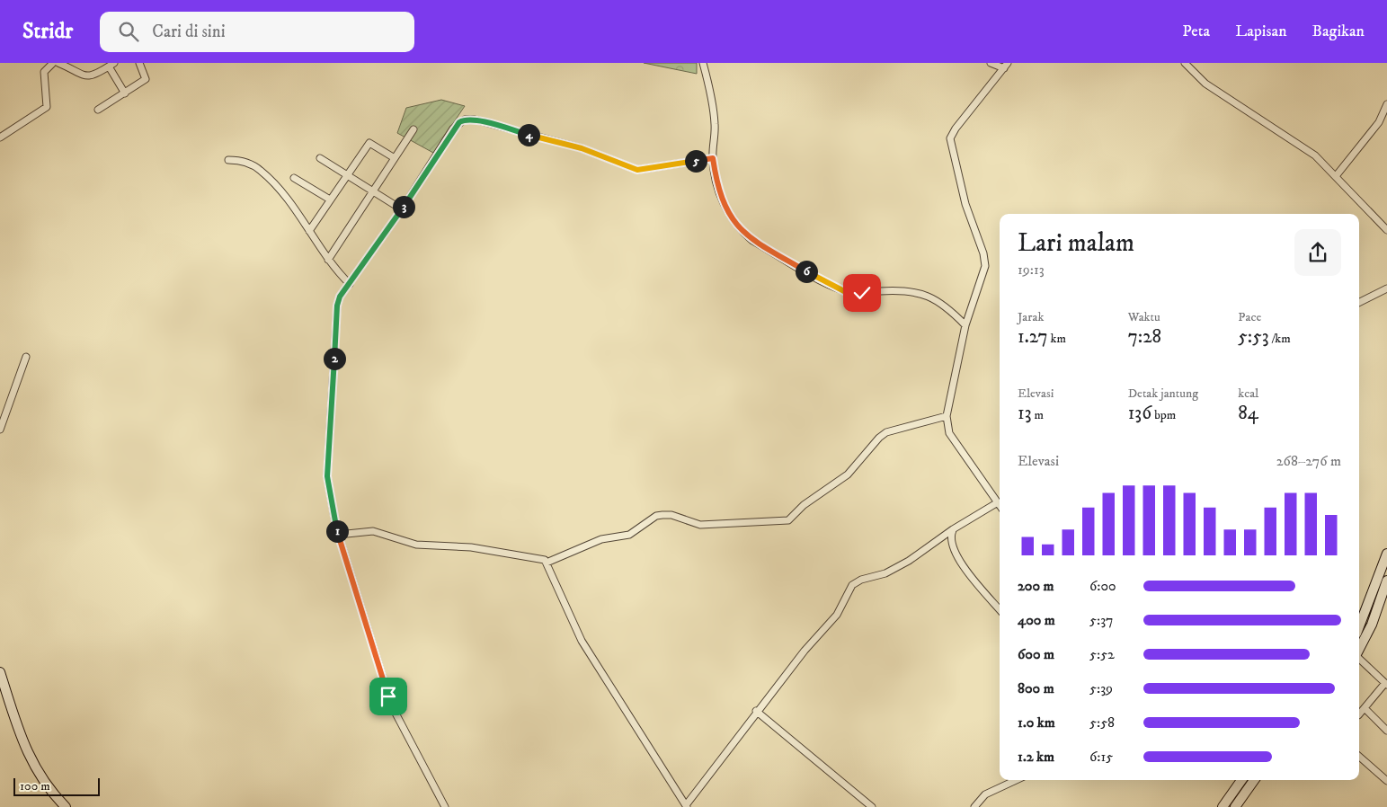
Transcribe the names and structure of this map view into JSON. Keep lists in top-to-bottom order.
{
  "scale_bar": "100 m",
  "page": {
    "header": "Stridr",
    "search": "Cari di sini",
    "nav": ["Peta", "Lapisan", "Bagikan"],
    "pins": [
      "4",
      "5",
      "3",
      "6",
      "2",
      "1"
    ],
    "heading": ["Lari malam", "19:13"],
    "stats": [
      ["Jarak", "1.27 km"],
      ["Waktu", "7:28"],
      ["Pace", "5:53 /km"],
      ["Elevasi", "13 m"],
      ["Detak jantung", "136 bpm"],
      ["kcal", "84"]
    ],
    "chart": ["Elevasi", "268–276 m"],
    "list": [
      {
        "name": "200 m",
        "note": "6:00"
      },
      {
        "name": "400 m",
        "note": "5:37"
      },
      {
        "name": "600 m",
        "note": "5:52"
      },
      {
        "name": "800 m",
        "note": "5:39"
      },
      {
        "name": "1.0 km",
        "note": "5:58"
      },
      {
        "name": "1.2 km",
        "note": "6:15"
      }
    ],
    "scale": "100 m"
  }
}
